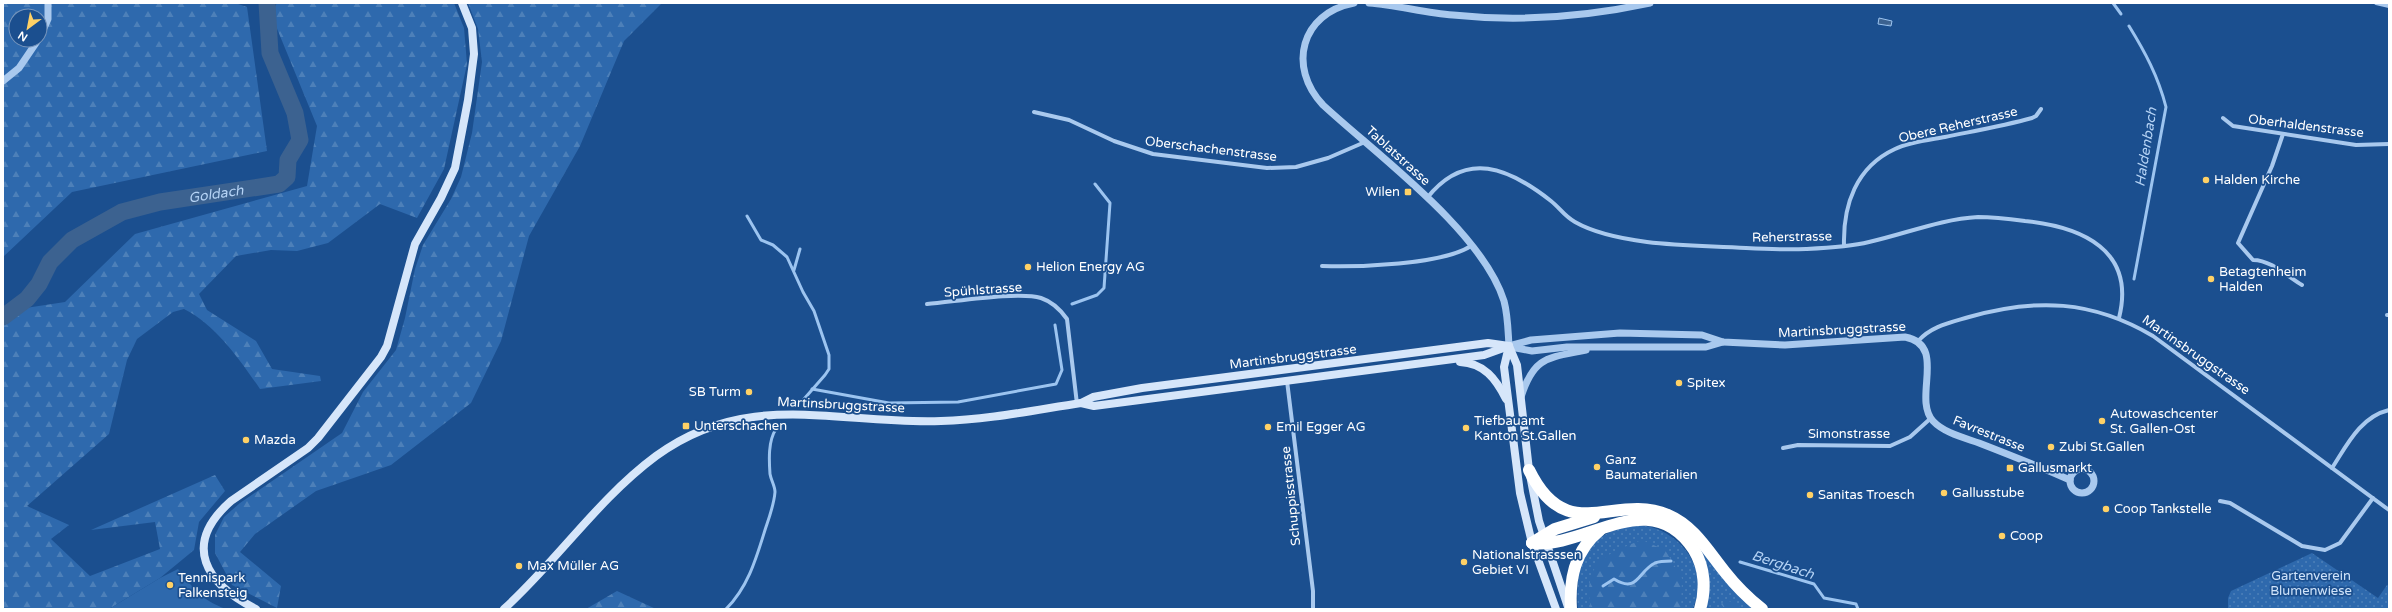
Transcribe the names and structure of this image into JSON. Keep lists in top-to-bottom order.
{
  "streets": {
    "main road": ["Martinsbruggstrasse"],
    "street": [
      "Obere Reherstrasse",
      "Oberhaldenstrasse",
      "Oberschachenstrasse",
      "Tablatstrasse",
      "Reherstrasse",
      "Spühlstrasse",
      "Simonstrasse",
      "Favrestrasse",
      "Schuppisstrasse"
    ]
  },
  "crossings": [
    ["Obere Reherstrasse", "Reherstrasse"],
    ["Oberschachenstrasse", "Tablatstrasse"],
    ["Tablatstrasse", "Reherstrasse"],
    ["Tablatstrasse", "Martinsbruggstrasse"],
    ["Reherstrasse", "Martinsbruggstrasse"],
    ["Spühlstrasse", "Martinsbruggstrasse"],
    ["Martinsbruggstrasse", "Schuppisstrasse"],
    ["Simonstrasse", "Favrestrasse"]
  ],
  "water": ["Haldenbach", "Goldach", "Bergbach"],
  "parks": ["Gartenverein Blumenwiese"],
  "places": {
    "other": [
      "Halden Kirche",
      "Helion Energy AG",
      "Betagtenheim Halden",
      "Spitex",
      "SB Turm",
      "Autowaschcenter St. Gallen-Ost",
      "Emil Egger AG",
      "Tiefbauamt Kanton St.Gallen",
      "Mazda",
      "Zubi St.Gallen",
      "Ganz Baumaterialien",
      "Gallusstube",
      "Sanitas Troesch",
      "Coop Tankstelle",
      "Coop",
      "Nationalstrasssen Gebiet VI",
      "Max Müller AG",
      "Tennispark Falkensteig"
    ],
    "transit": ["Wilen", "Unterschachen", "Gallusmarkt"]
  },
  "north": "bottom left"
}
